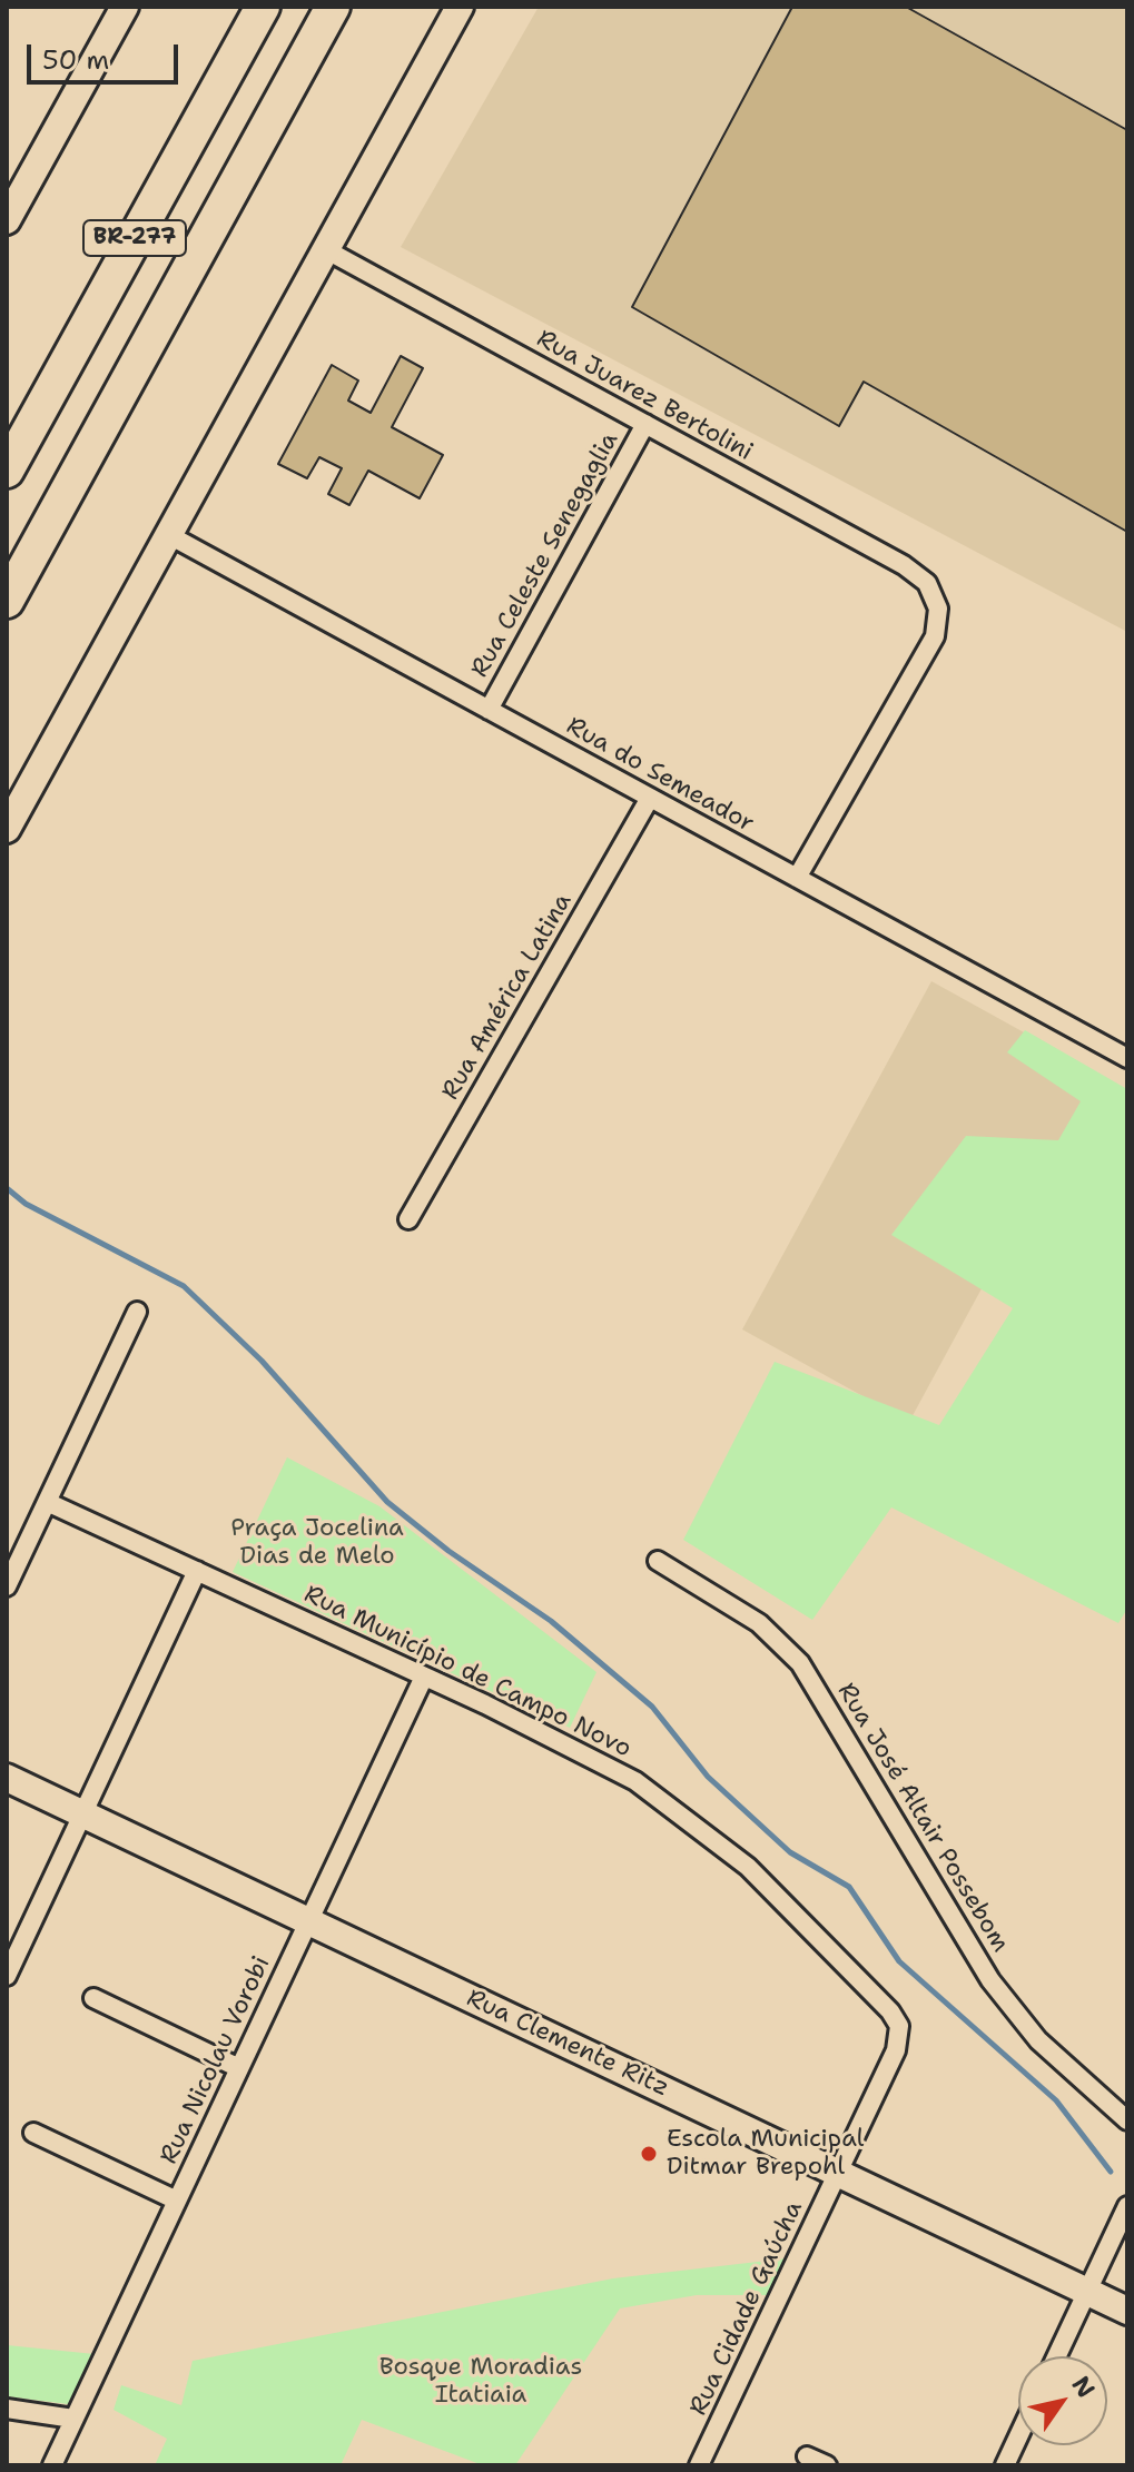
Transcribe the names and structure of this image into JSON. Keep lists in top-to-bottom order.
{
  "streets": {
    "highway": ["BR-277"],
    "street": [
      "Rua Juarez Bertolini",
      "Rua Celeste Senegaglia",
      "Rua do Semeador",
      "Rua América Latina",
      "Rua Município de Campo Novo",
      "Rua José Altair Possebom",
      "Rua Clemente Ritz",
      "Rua Nicolau Vorobi",
      "Rua Cidade Gaúcha"
    ]
  },
  "crossings": [
    ["Rua Juarez Bertolini", "Rua Celeste Senegaglia"],
    ["Rua Juarez Bertolini", "Rua do Semeador"],
    ["Rua Celeste Senegaglia", "Rua do Semeador"],
    ["Rua do Semeador", "Rua América Latina"],
    ["Rua Município de Campo Novo", "Rua Nicolau Vorobi"],
    ["Rua Município de Campo Novo", "Rua Cidade Gaúcha"],
    ["Rua Clemente Ritz", "Rua Nicolau Vorobi"],
    ["Rua Clemente Ritz", "Rua Cidade Gaúcha"]
  ],
  "parks": ["Praça Jocelina Dias de Melo", "Bosque Moradias Itatiaia"],
  "places": ["Escola Municipal Ditmar Brepohl"],
  "scale_bar": "50 m",
  "north": "top right"
}
